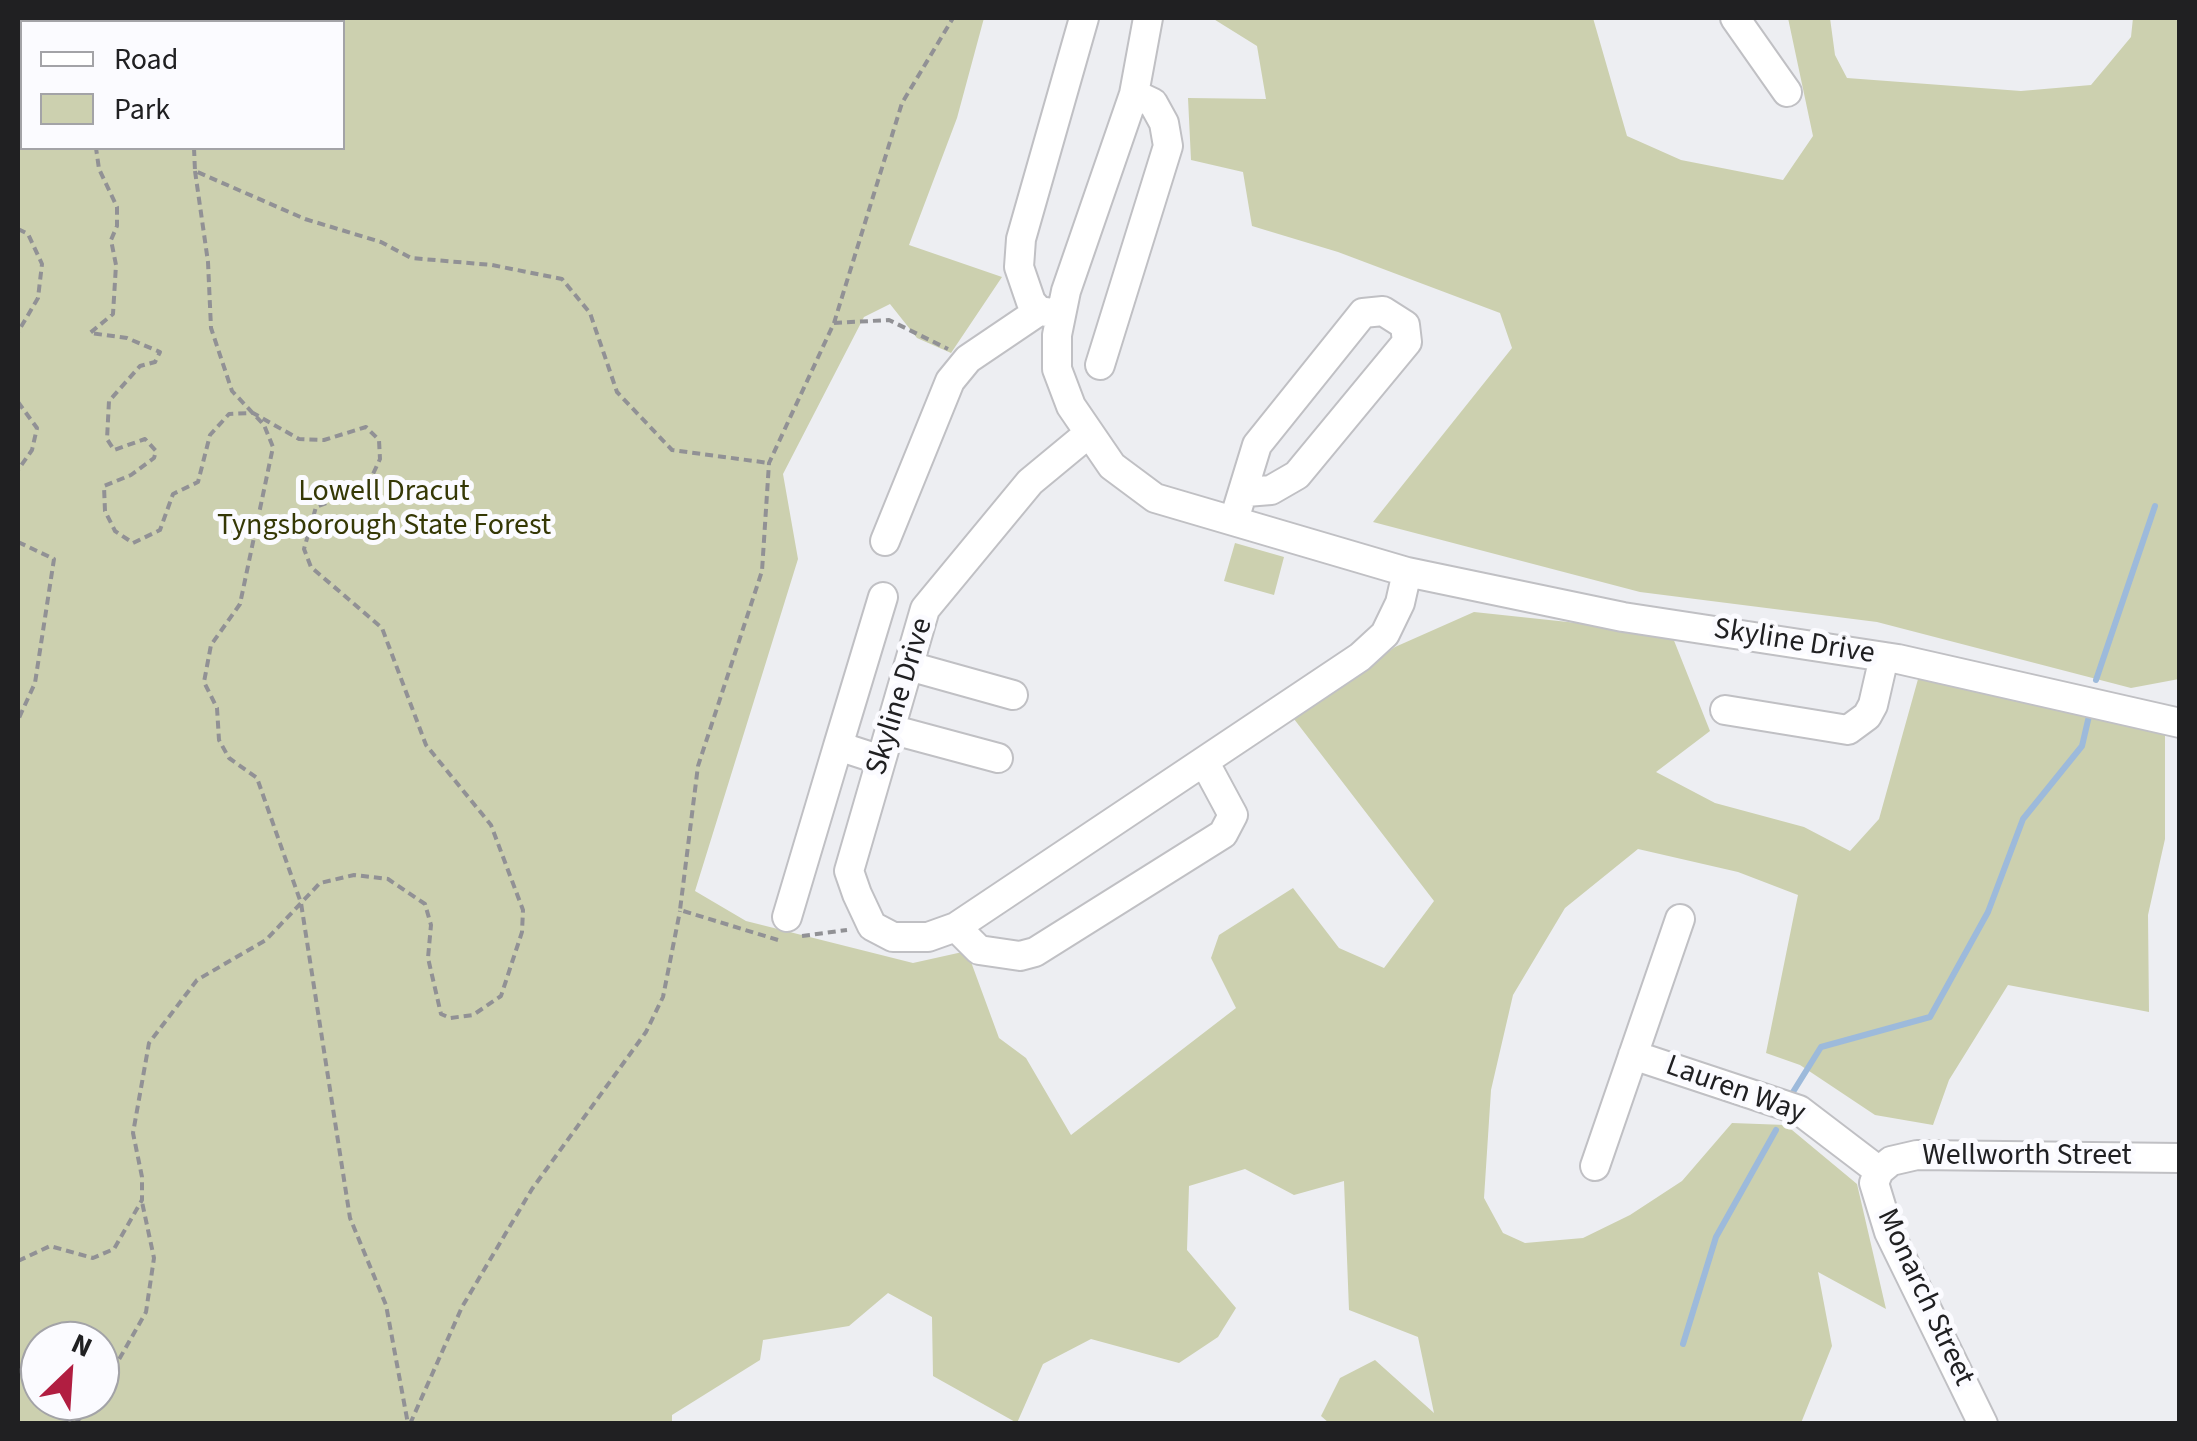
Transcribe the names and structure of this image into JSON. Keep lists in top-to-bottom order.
{
  "streets": {
    "street": [
      "Skyline Drive",
      "Lauren Way",
      "Wellworth Street",
      "Monarch Street"
    ]
  },
  "crossings": [
    ["Lauren Way", "Wellworth Street"],
    ["Lauren Way", "Monarch Street"],
    ["Wellworth Street", "Monarch Street"]
  ],
  "parks": ["Lowell Dracut Tyngsborough State Forest"],
  "legend": ["Road", "Park"],
  "north": "top right"
}
